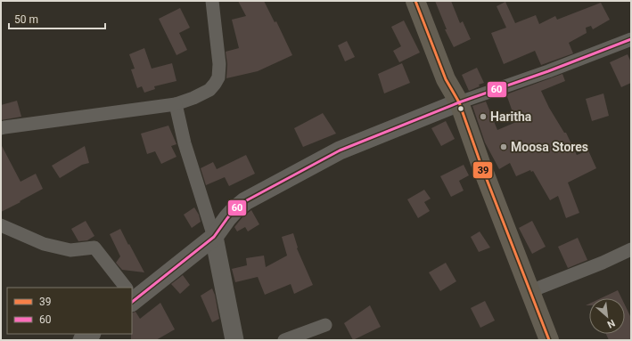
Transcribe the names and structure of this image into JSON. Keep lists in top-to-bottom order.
{
  "places": ["Haritha", "Moosa Stores"],
  "lines": ["transit line 39", "transit line 60"],
  "legend": ["39", "60"],
  "scale_bar": "50 m",
  "north": "bottom right"
}
